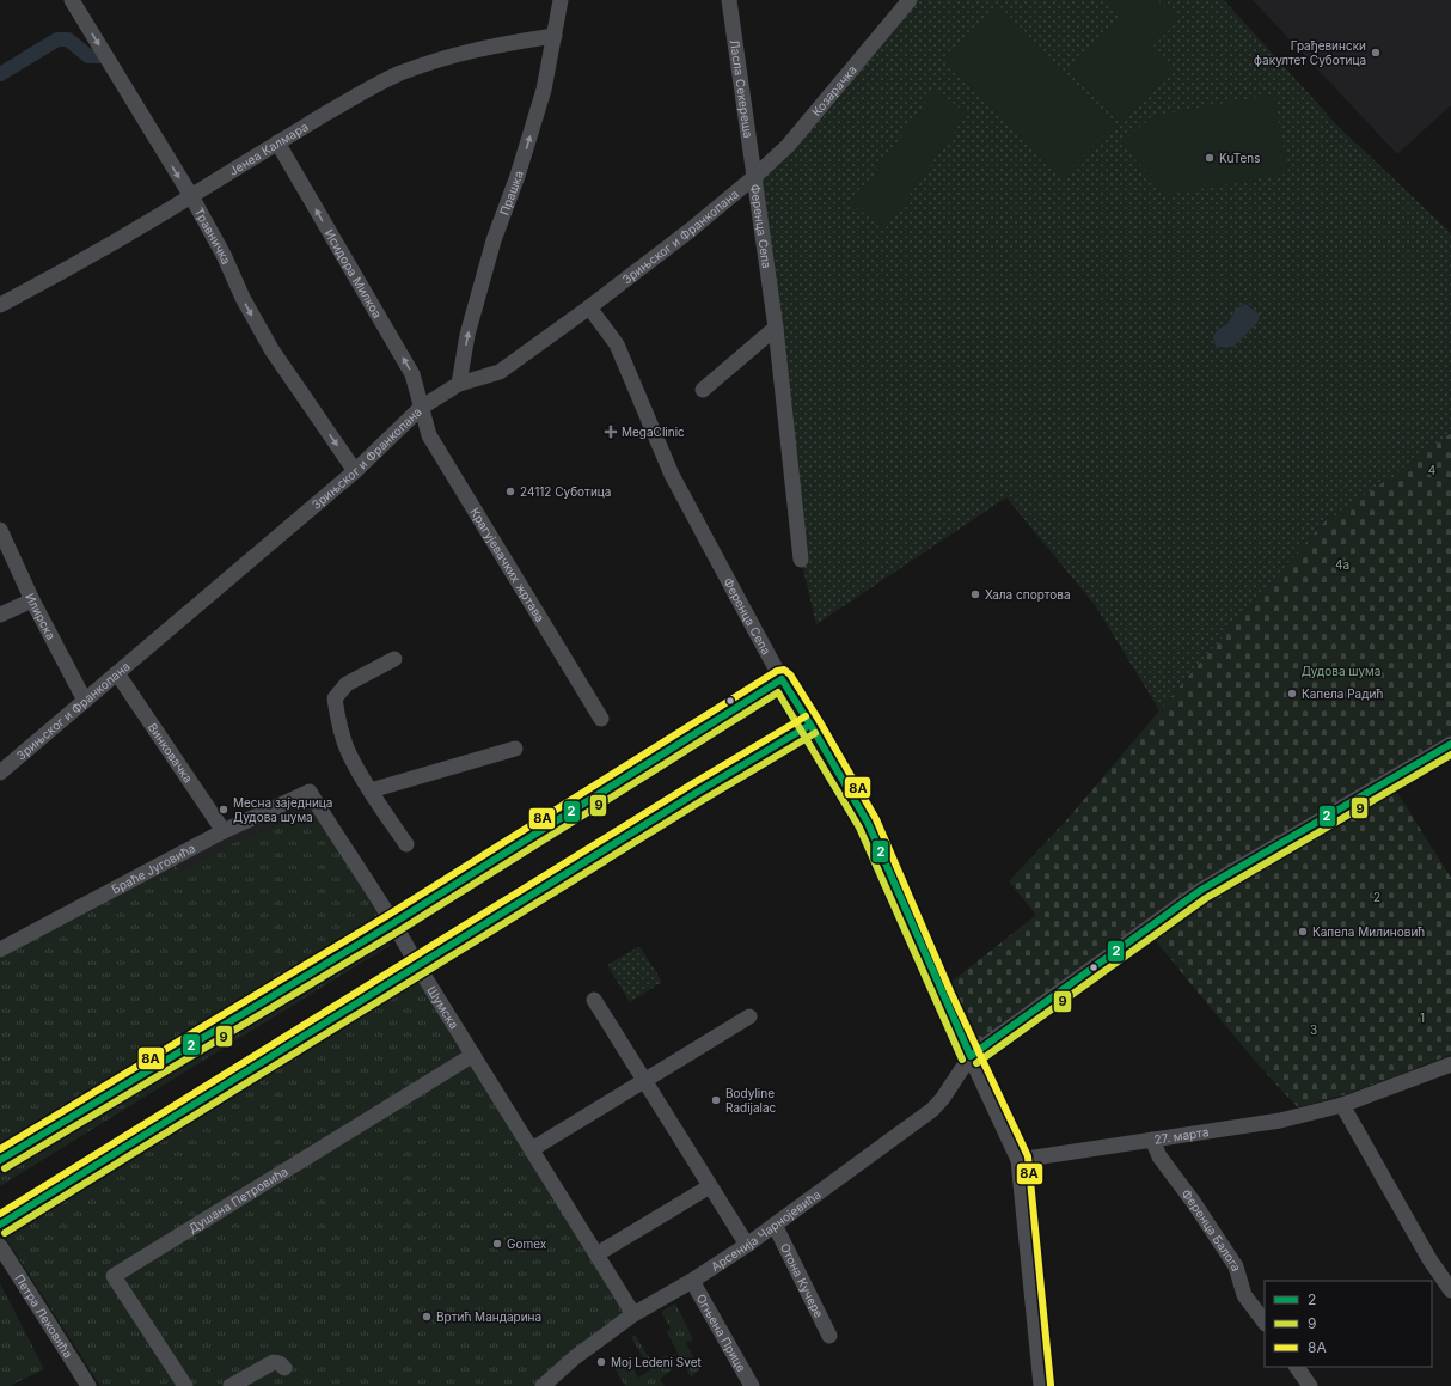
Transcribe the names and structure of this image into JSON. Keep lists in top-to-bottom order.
{
  "streets": {
    "street": [
      "Ласла Секереша",
      "Козарачка",
      "Јенеа Калмара",
      "Прашка",
      "Ференца Сепа",
      "Травничка",
      "Зрињског и Франкопана",
      "Исидора Милкоа",
      "Крагујевачких жртава",
      "Илирска",
      "Винковачка",
      "Браће Југовића",
      "Шумска",
      "27. марта",
      "Душана Петровића",
      "Арсенија Чарнојевића",
      "Ференца Балога",
      "Отона Кучере",
      "Петра Лековића",
      "Огњена Прице"
    ]
  },
  "crossings": [
    ["Ласла Секереша", "Козарачка"],
    ["Ласла Секереша", "Ференца Сепа"],
    ["Ласла Секереша", "Зрињског и Франкопана"],
    ["Козарачка", "Ференца Сепа"],
    ["Козарачка", "Зрињског и Франкопана"],
    ["Јенеа Калмара", "Прашка"],
    ["Јенеа Калмара", "Травничка"],
    ["Јенеа Калмара", "Исидора Милкоа"],
    ["Прашка", "Зрињског и Франкопана"],
    ["Ференца Сепа", "Зрињског и Франкопана"],
    ["Ференца Сепа", "27. марта"],
    ["Ференца Сепа", "Арсенија Чарнојевића"],
    ["Травничка", "Зрињског и Франкопана"],
    ["Зрињског и Франкопана", "Исидора Милкоа"],
    ["Зрињског и Франкопана", "Крагујевачких жртава"],
    ["Зрињског и Франкопана", "Илирска"],
    ["Зрињског и Франкопана", "Винковачка"],
    ["Исидора Милкоа", "Крагујевачких жртава"],
    ["Винковачка", "Браће Југовића"],
    ["Браће Југовића", "Шумска"],
    ["Шумска", "Душана Петровића"],
    ["Шумска", "Арсенија Чарнојевића"],
    ["27. марта", "Ференца Балога"],
    ["Арсенија Чарнојевића", "Отона Кучере"],
    ["Арсенија Чарнојевића", "Огњена Прице"]
  ],
  "one_way": ["Прашка", "Травничка", "Исидора Милкоа"],
  "parks": [
    "4",
    "4a",
    "Дудова шума",
    "2",
    "1",
    "3"
  ],
  "places": {
    "other": [
      "Грађевински факултет Суботица",
      "KuTens",
      "24112 Суботица",
      "Хала спортова",
      "Капела Радић",
      "Месна заједница Дудова шума",
      "Капела Милиновић",
      "Bodyline Radijalac",
      "Gomex",
      "Вртић Мандарина",
      "Moj Ledeni Svet"
    ],
    "health": ["MegaClinic"]
  },
  "lines": ["transit line 8A", "transit line 2", "transit line 9"],
  "legend": ["2", "9", "8A"]
}
